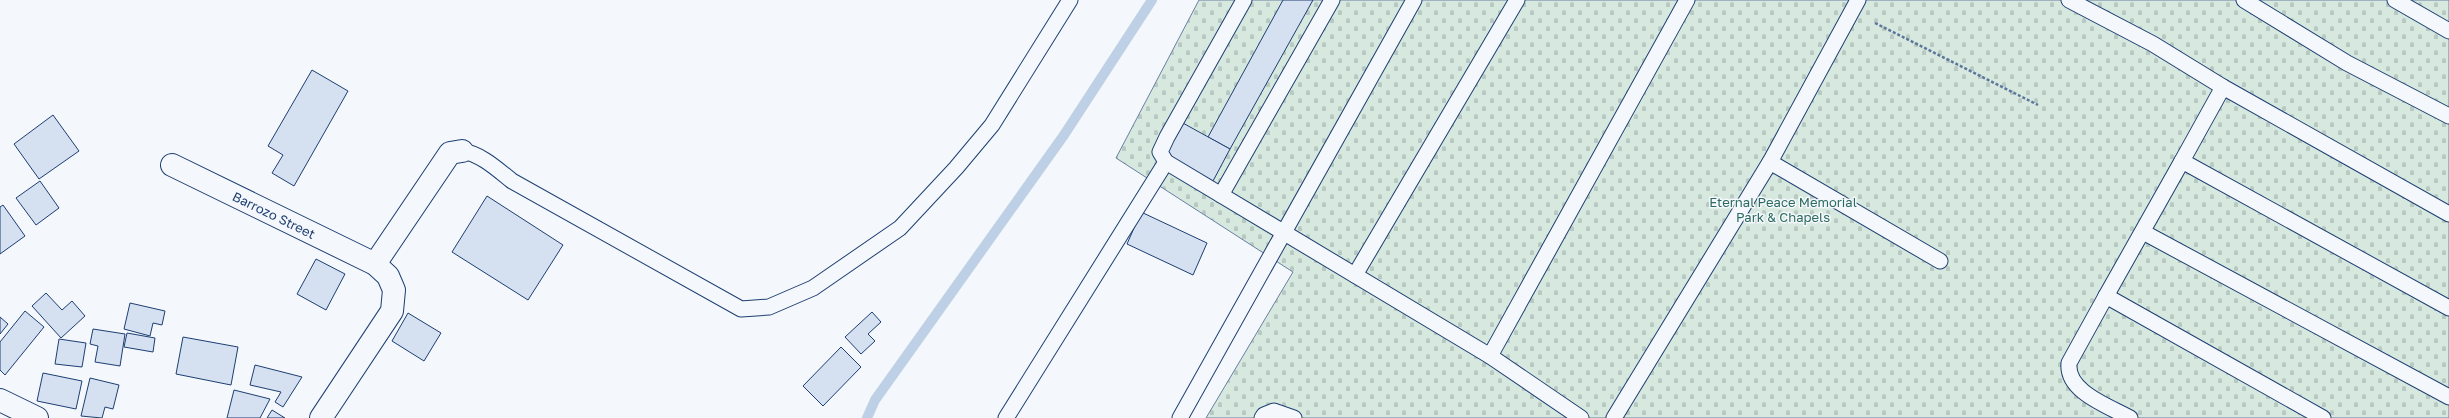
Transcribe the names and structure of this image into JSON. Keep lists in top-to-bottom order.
{
  "streets": {
    "street": ["Barrozo Street"]
  },
  "parks": ["Eternal Peace Memorial Park & Chapels"]
}
